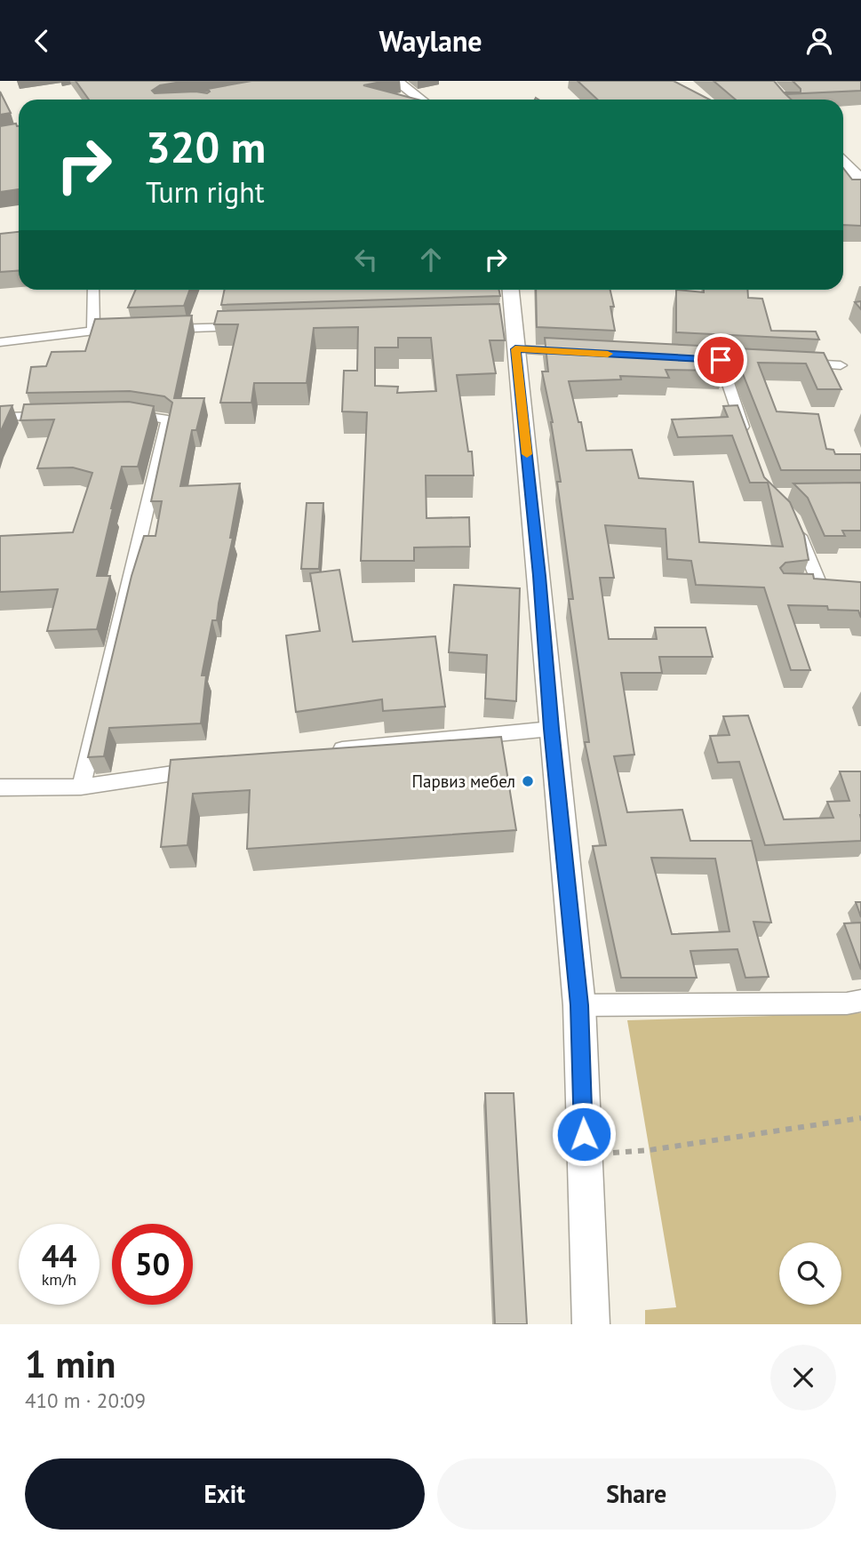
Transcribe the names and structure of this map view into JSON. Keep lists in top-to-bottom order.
{
  "places": ["Парвиз мебел"],
  "page": {
    "header": "Waylane",
    "turn": ["320 m", "Turn right"],
    "speed": "44 km/h",
    "limit": "50",
    "heading": ["1 min", "410 m · 20:09"],
    "buttons": ["Exit", "Share"]
  }
}
